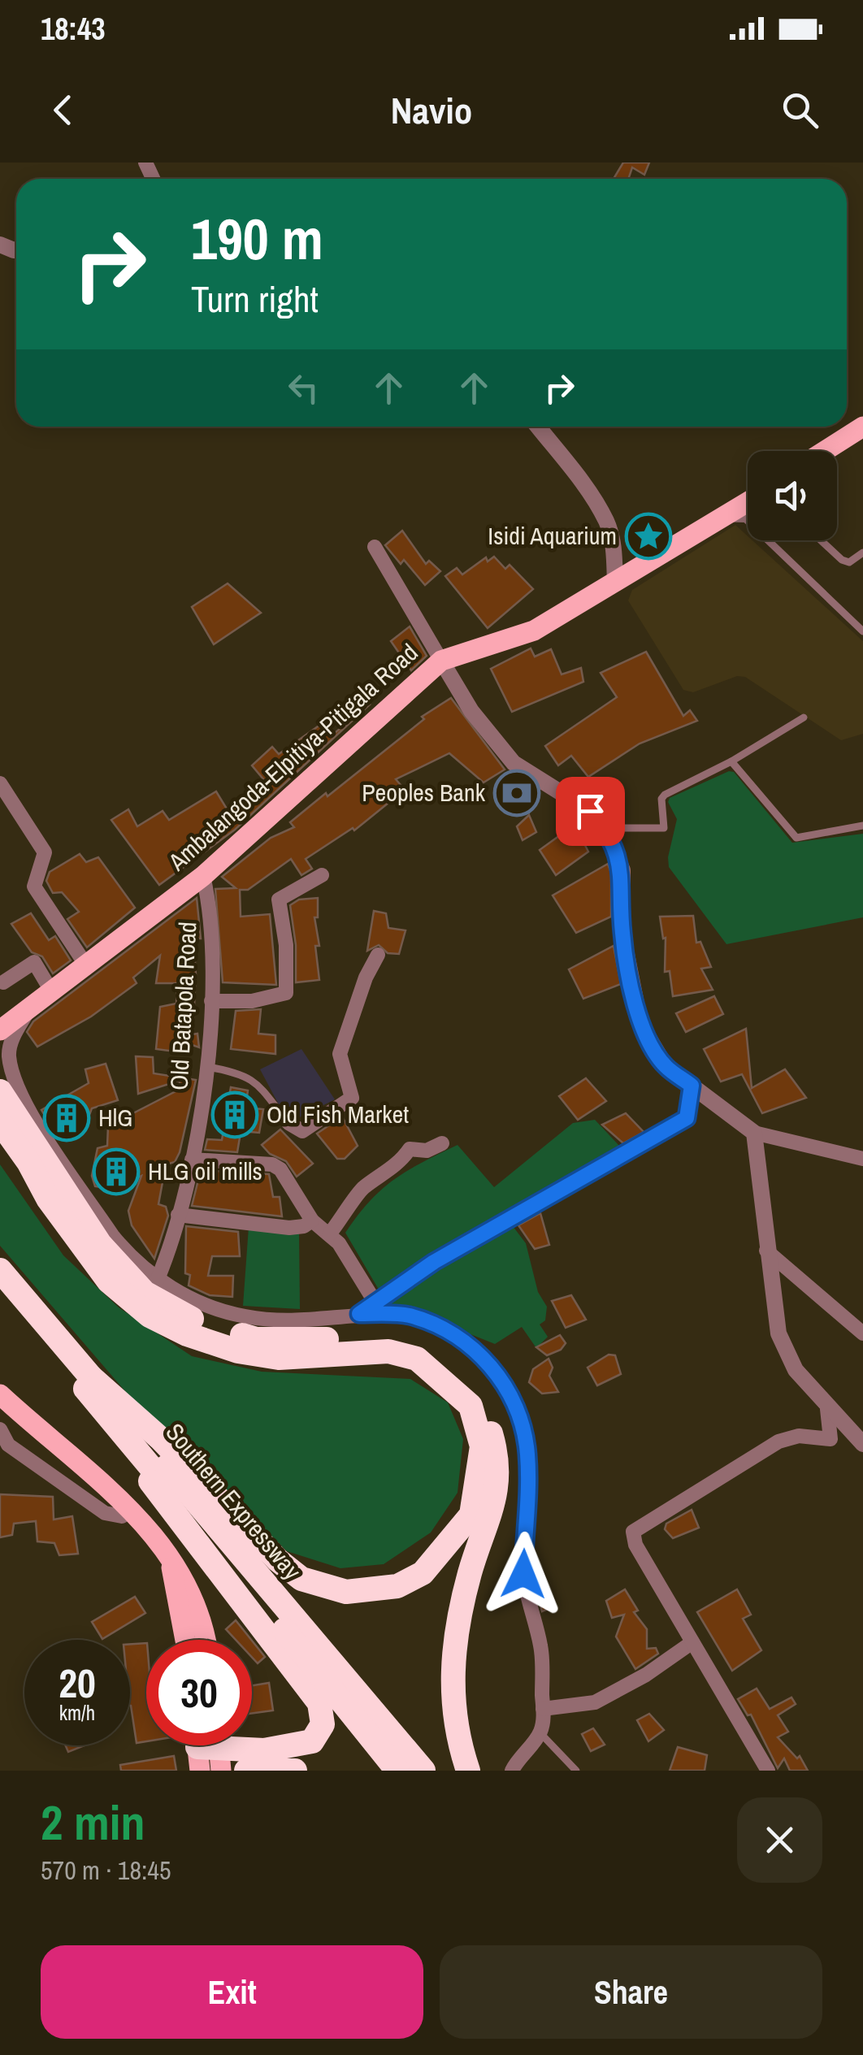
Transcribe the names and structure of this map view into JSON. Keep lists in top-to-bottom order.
{
  "streets": {
    "highway": ["Southern Expressway"],
    "main road": ["Ambalangoda-Elpitiya-Pitigala Road"],
    "street": ["Old Batapola Road"]
  },
  "crossings": [
    ["Ambalangoda-Elpitiya-Pitigala Road", "Old Batapola Road"]
  ],
  "places": {
    "place": ["Isidi Aquarium"],
    "bank": ["Peoples Bank"],
    "building": ["Old Fish Market", "HlG", "HLG oil mills"]
  },
  "page": {
    "status": "18:43",
    "header": "Navio",
    "turn": ["190 m", "Turn right"],
    "speed": "20 km/h",
    "limit": "30",
    "heading": ["2 min", "570 m · 18:45"],
    "buttons": ["Exit", "Share"]
  }
}
